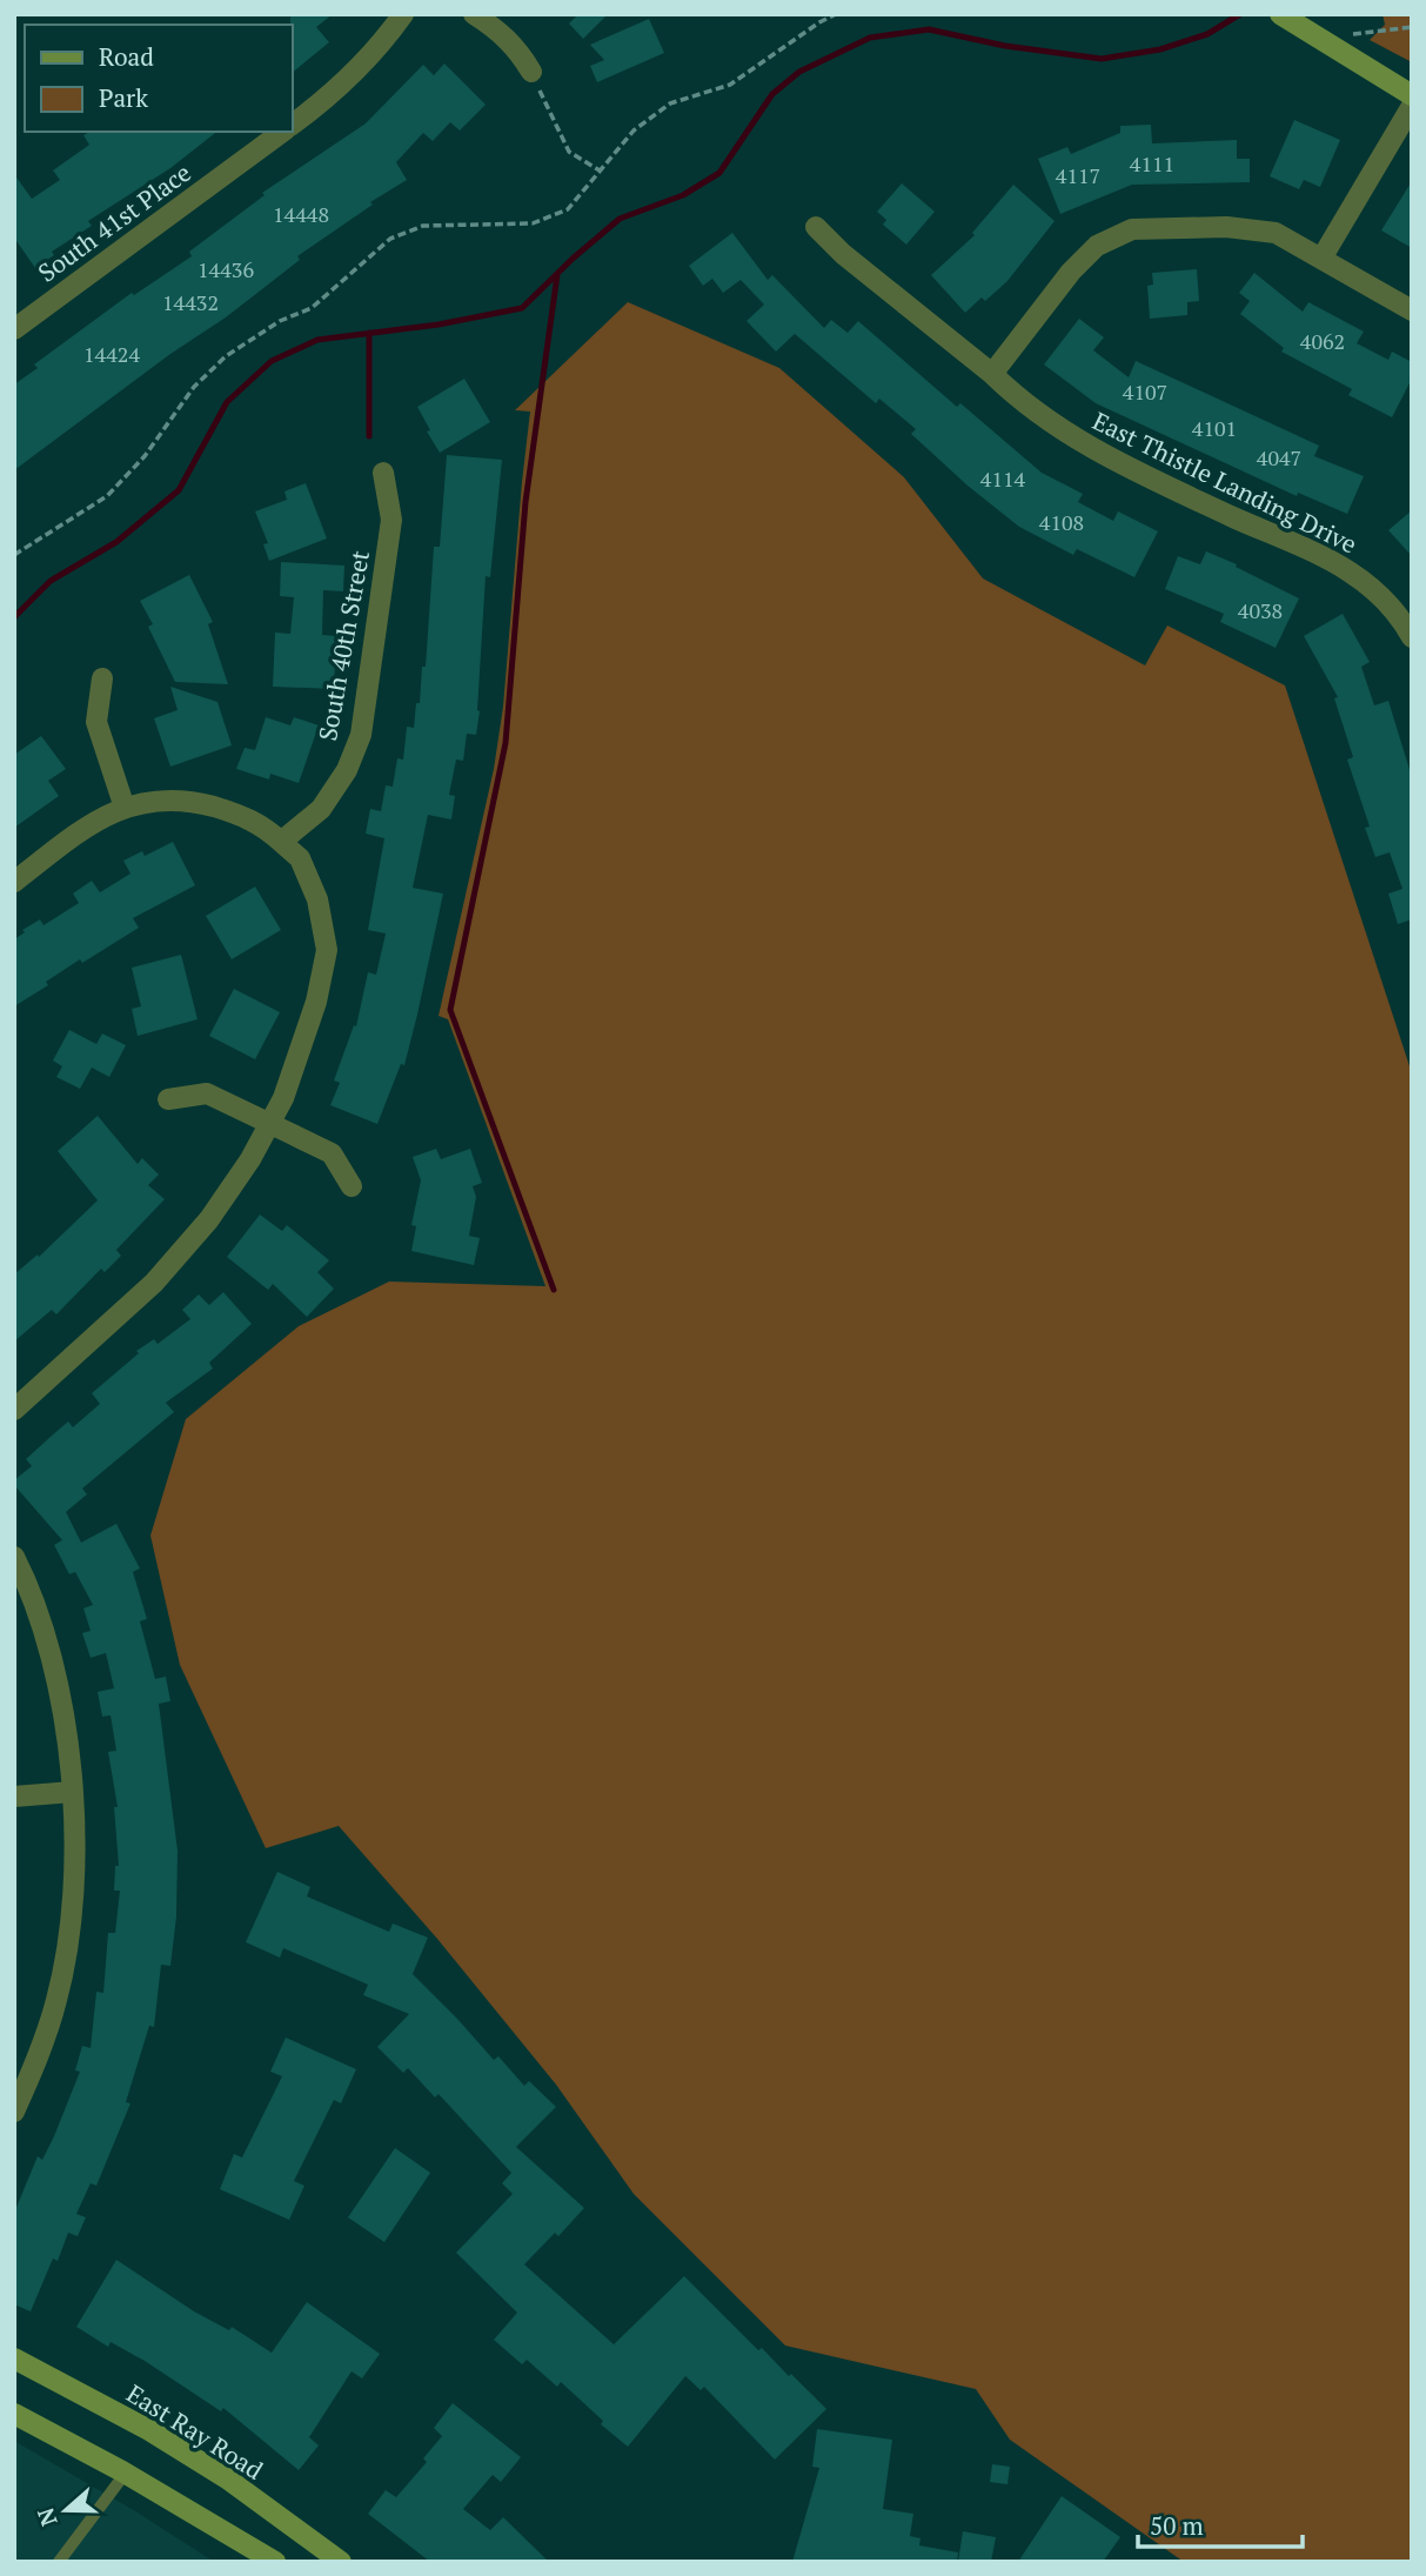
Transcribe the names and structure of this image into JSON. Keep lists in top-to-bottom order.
{
  "streets": {
    "main road": ["East Ray Road"],
    "street": ["South 41st Place", "East Thistle Landing Drive", "South 40th Street"]
  },
  "house_numbers": [
    "4111",
    "4117",
    "14448",
    "14436",
    "14432",
    "4062",
    "14424",
    "4107",
    "4101",
    "4047",
    "4114",
    "4108",
    "4038"
  ],
  "legend": ["Road", "Park"],
  "scale_bar": "50 m",
  "north": "left"
}
